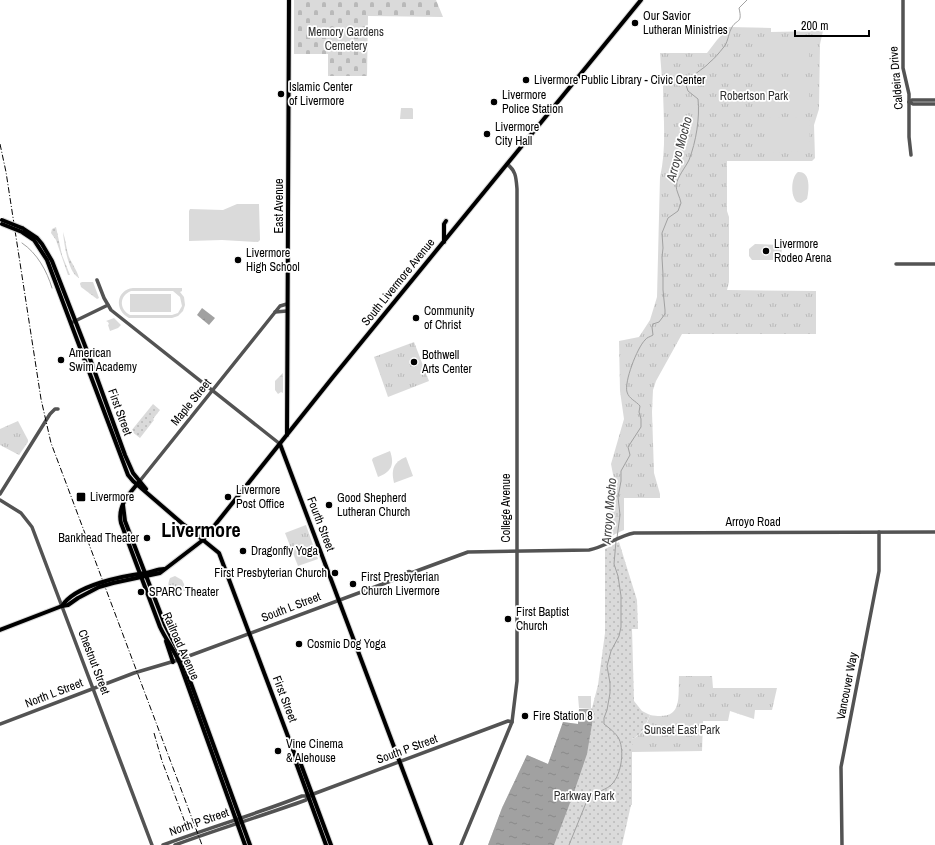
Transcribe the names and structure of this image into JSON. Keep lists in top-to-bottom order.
{
  "streets": {
    "main road": [
      "East Avenue",
      "South Livermore Avenue",
      "Maple Street",
      "First Street",
      "Fourth Street",
      "Railroad Avenue"
    ],
    "street": [
      "Caldeira Drive",
      "College Avenue",
      "Arroyo Road",
      "South L Street",
      "Chestnut Street",
      "Vancouver Way",
      "North L Street",
      "South P Street",
      "North P Street"
    ]
  },
  "crossings": [
    ["East Avenue", "South Livermore Avenue"],
    ["East Avenue", "Maple Street"],
    ["South Livermore Avenue", "First Street"],
    ["South Livermore Avenue", "College Avenue"],
    ["South Livermore Avenue", "Fourth Street"],
    ["South Livermore Avenue", "Railroad Avenue"],
    ["South Livermore Avenue", "Chestnut Street"],
    ["Maple Street", "First Street"],
    ["Maple Street", "Railroad Avenue"],
    ["First Street", "South L Street"],
    ["First Street", "South P Street"],
    ["College Avenue", "Arroyo Road"],
    ["College Avenue", "South L Street"],
    ["College Avenue", "South P Street"],
    ["Arroyo Road", "South L Street"],
    ["Arroyo Road", "Vancouver Way"],
    ["Fourth Street", "South L Street"],
    ["Fourth Street", "South P Street"],
    ["South L Street", "Railroad Avenue"],
    ["South L Street", "North L Street"],
    ["Railroad Avenue", "North L Street"],
    ["Railroad Avenue", "South P Street"],
    ["Railroad Avenue", "North P Street"],
    ["Chestnut Street", "North L Street"],
    ["South P Street", "North P Street"]
  ],
  "districts": ["Livermore"],
  "water": ["Arroyo Mocho"],
  "parks": [
    "Memory Gardens Cemetery",
    "Robertson Park",
    "Sunset East Park",
    "Parkway Park"
  ],
  "places": {
    "other": [
      "Our Savior Lutheran Ministries",
      "Livermore Public Library - Civic Center",
      "Islamic Center of Livermore",
      "Livermore Police Station",
      "Livermore City Hall",
      "Livermore Rodeo Arena",
      "Livermore High School",
      "Community of Christ",
      "American Swim Academy",
      "Bothwell Arts Center",
      "Livermore Post Office",
      "Good Shepherd Lutheran Church",
      "Bankhead Theater",
      "Dragonfly Yoga",
      "First Presbyterian Church",
      "First Presbyterian Church Livermore",
      "SPARC Theater",
      "First Baptist Church",
      "Cosmic Dog Yoga",
      "Fire Station 8",
      "Vine Cinema & Alehouse"
    ],
    "transit": ["Livermore"]
  },
  "scale_bar": "200 m"
}
